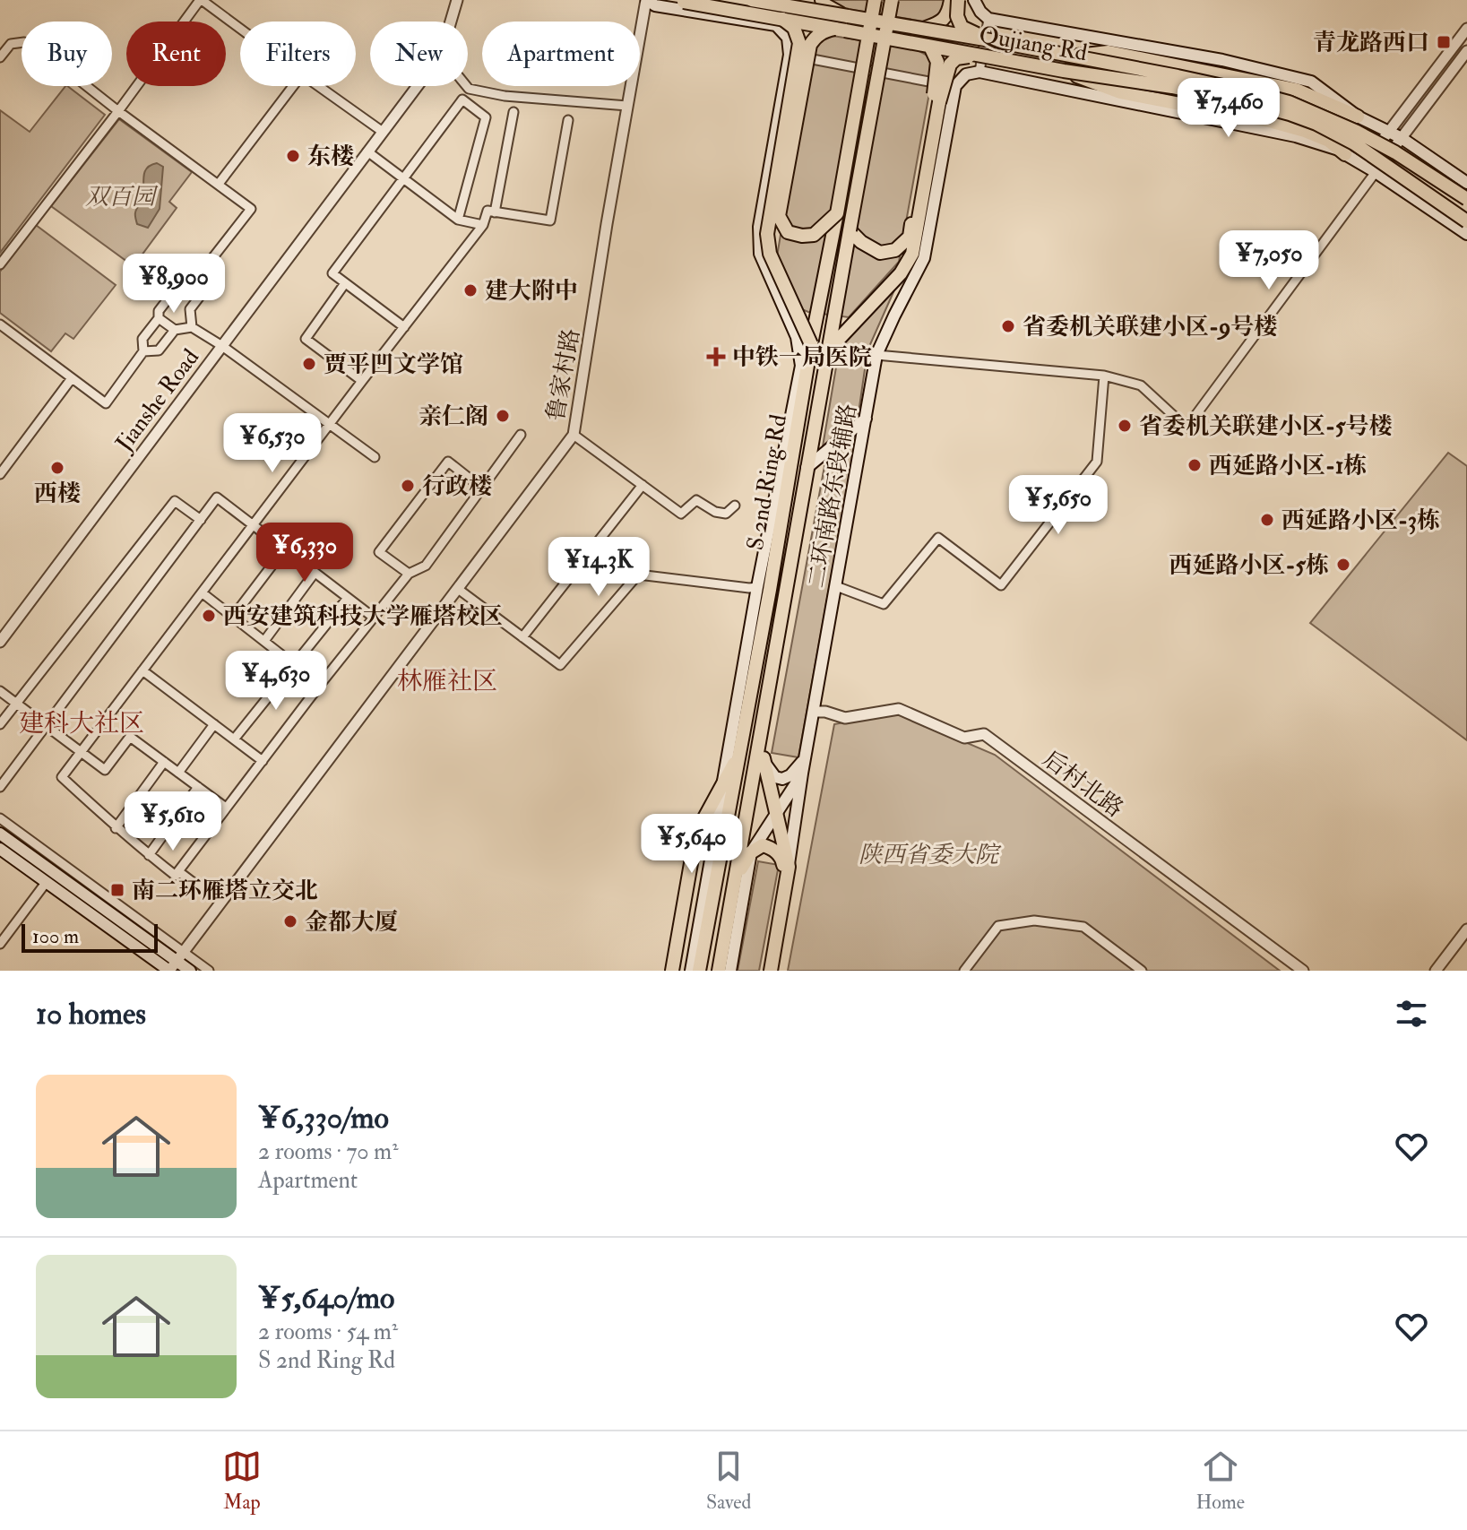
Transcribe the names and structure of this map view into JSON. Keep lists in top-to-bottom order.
{
  "streets": {
    "main road": ["Qujiang Rd", "S 2nd Ring Rd", "二环南路东段辅路"],
    "street": ["鲁家村路", "Jianshe Road", "后村北路"]
  },
  "crossings": [
    ["二环南路东段辅路", "后村北路"]
  ],
  "districts": ["林雁社区", "建科大社区"],
  "parks": ["双百园", "陕西省委大院"],
  "places": {
    "transit": ["青龙路西口", "南二环雁塔立交北"],
    "other": [
      "东楼",
      "建大附中",
      "省委机关联建小区-9号楼",
      "贾平凹文学馆",
      "亲仁阁",
      "省委机关联建小区-5号楼",
      "西延路小区-1栋",
      "西楼",
      "行政楼",
      "西延路小区-3栋",
      "西延路小区-5栋",
      "西安建筑科技大学雁塔校区",
      "金都大厦"
    ],
    "health": ["中铁一局医院"]
  },
  "scale_bar": "100 m",
  "page": {
    "chip": [
      "Buy",
      "Rent",
      "Filters",
      "New",
      "Apartment"
    ],
    "price": [
      "¥7,460",
      "¥7,050",
      "¥8,900",
      "¥6,530",
      "¥5,650",
      "¥6,330",
      "¥14.3K",
      "¥4,630",
      "¥5,610",
      "¥5,640"
    ],
    "scale": "100 m",
    "heading": "10 homes",
    "list": [
      {
        "name": "¥6,330/mo",
        "note": "2 rooms · 70 m² · Apartment"
      },
      {
        "name": "¥5,640/mo",
        "note": "2 rooms · 54 m² · S 2nd Ring Rd"
      }
    ],
    "tabs": ["Map", "Saved", "Home"]
  }
}
